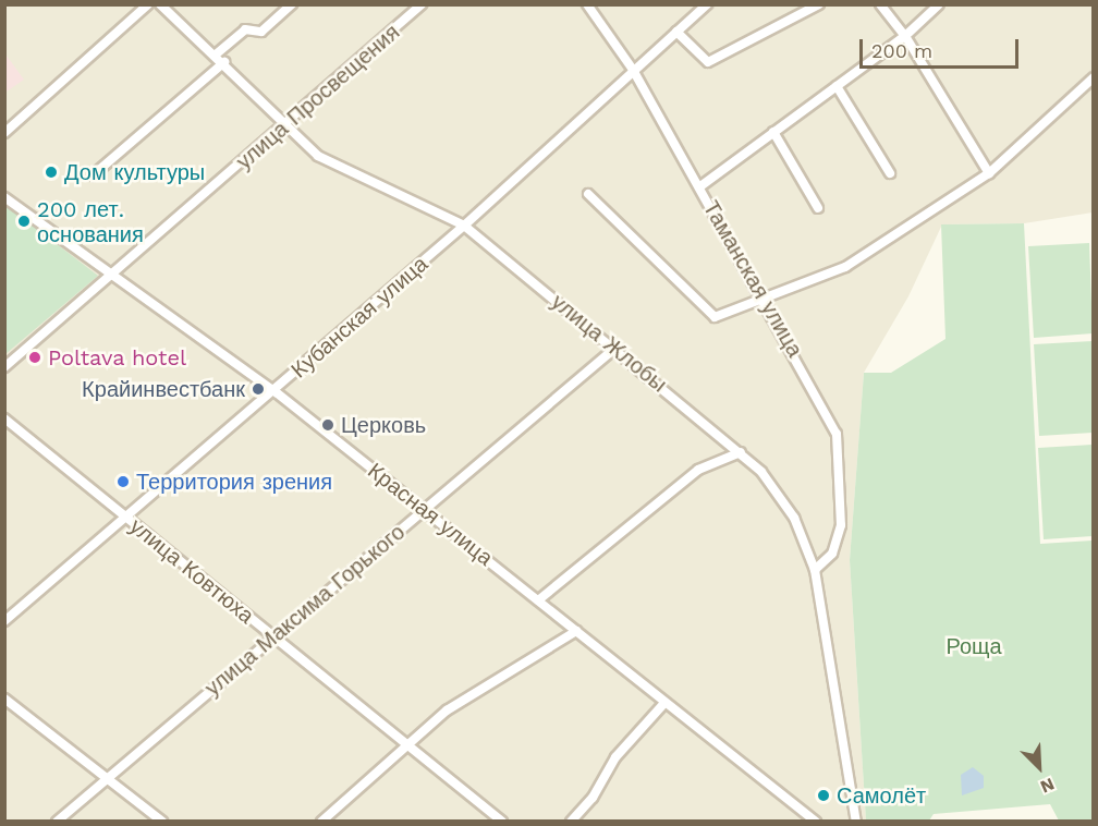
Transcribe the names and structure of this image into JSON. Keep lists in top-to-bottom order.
{
  "streets": {
    "street": [
      "улица Просвещения",
      "Таманская улица",
      "Кубанская улица",
      "улица Жлобы",
      "Красная улица",
      "улица Ковтюха",
      "улица Максима Горького"
    ]
  },
  "crossings": [
    ["улица Просвещения", "улица Жлобы"],
    ["улица Просвещения", "Красная улица"],
    ["Таманская улица", "Кубанская улица"],
    ["Таманская улица", "улица Жлобы"],
    ["Кубанская улица", "улица Жлобы"],
    ["Кубанская улица", "Красная улица"],
    ["Кубанская улица", "улица Ковтюха"],
    ["улица Жлобы", "улица Максима Горького"],
    ["Красная улица", "улица Максима Горького"],
    ["улица Ковтюха", "улица Максима Горького"]
  ],
  "parks": ["Роща"],
  "places": [
    "Дом культуры",
    "200 лет. основания",
    "Poltava hotel",
    "Крайинвестбанк",
    "Церковь",
    "Территория зрения",
    "Самолёт"
  ],
  "scale_bar": "200 m",
  "north": "bottom right"
}
